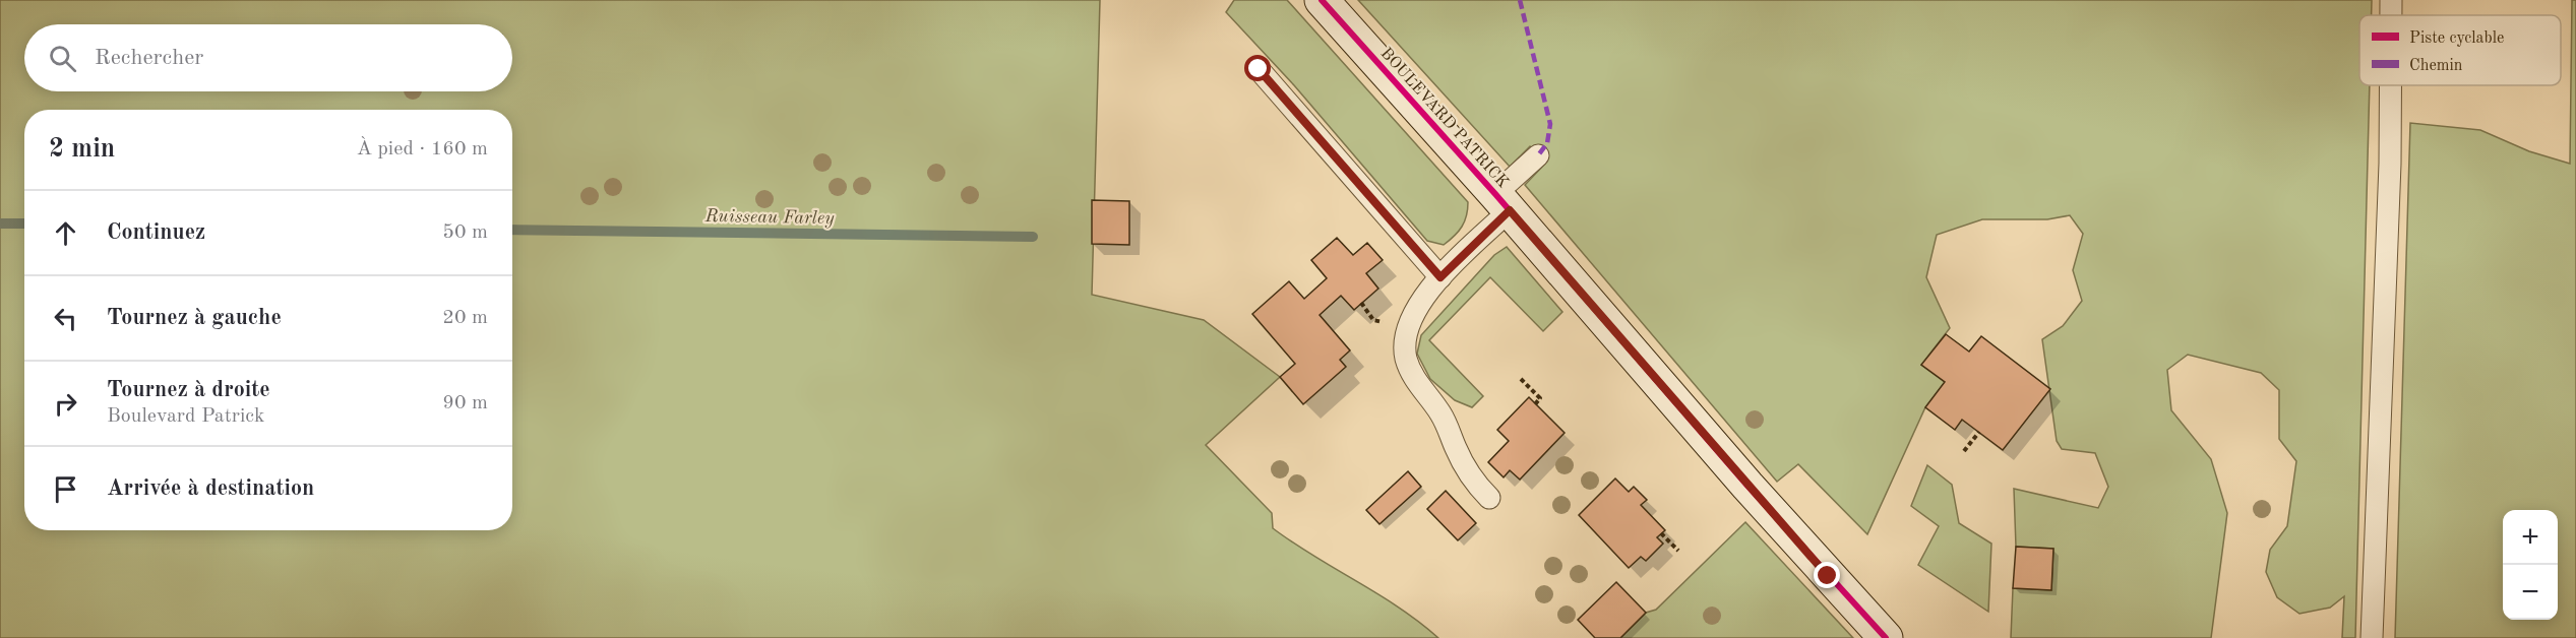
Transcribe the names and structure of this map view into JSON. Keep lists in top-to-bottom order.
{
  "streets": {
    "street": ["BOULEVARD PATRICK"]
  },
  "water": ["Ruisseau Farley"],
  "legend": ["Piste cyclable", "Chemin"],
  "page": {
    "search": "Rechercher",
    "heading": ["2 min", "À pied · 160 m"],
    "list": [
      ["Continuez", "50 m"],
      ["Tournez à gauche", "20 m"],
      ["Tournez à droite", "Boulevard Patrick", "90 m"],
      "Arrivée à destination"
    ],
    "map_buttons": ["+", "−"]
  }
}
